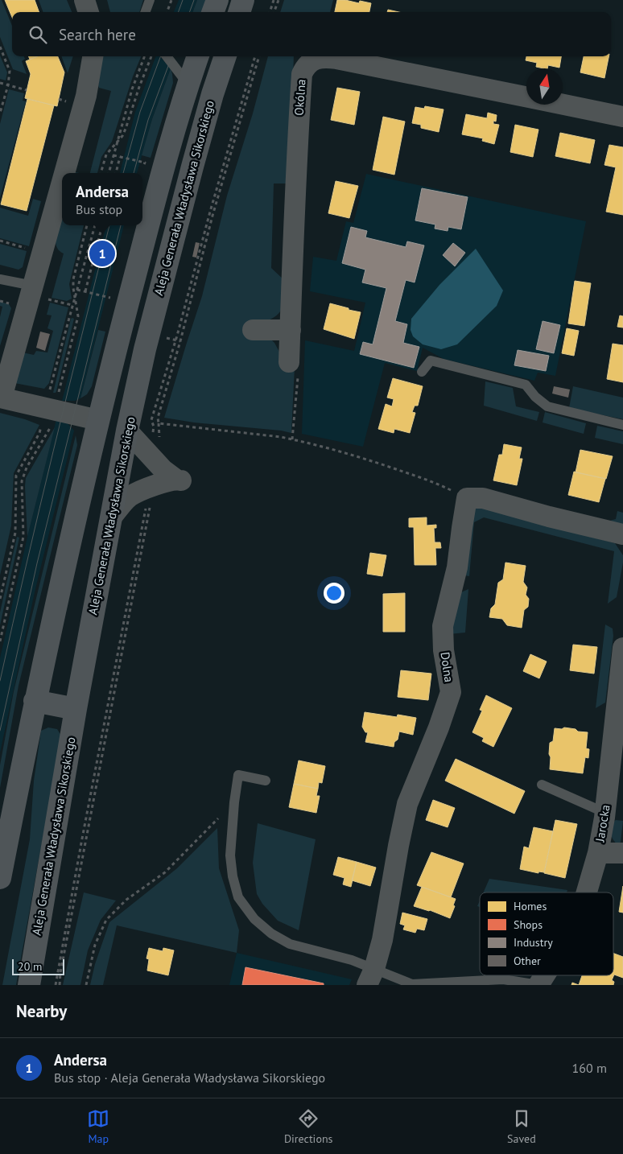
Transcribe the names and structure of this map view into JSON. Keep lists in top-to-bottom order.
{
  "streets": {
    "main road": ["Aleja Generała Władysława Sikorskiego"],
    "street": ["Okólna", "Dolna", "Jarocka"]
  },
  "legend": [
    "Homes",
    "Shops",
    "Industry",
    "Other"
  ],
  "scale_bar": "20 m",
  "north": "top",
  "page": {
    "search": "Search here",
    "popup": ["Andersa", "Bus stop"],
    "pins": "1",
    "scale": "20 m",
    "heading": "Nearby",
    "list": [
      {
        "mark": "1",
        "name": "Andersa",
        "note": "Bus stop · Aleja Generała Władysława Sikorskiego",
        "value": "160 m"
      }
    ],
    "nav": ["Map", "Directions", "Saved"]
  }
}
